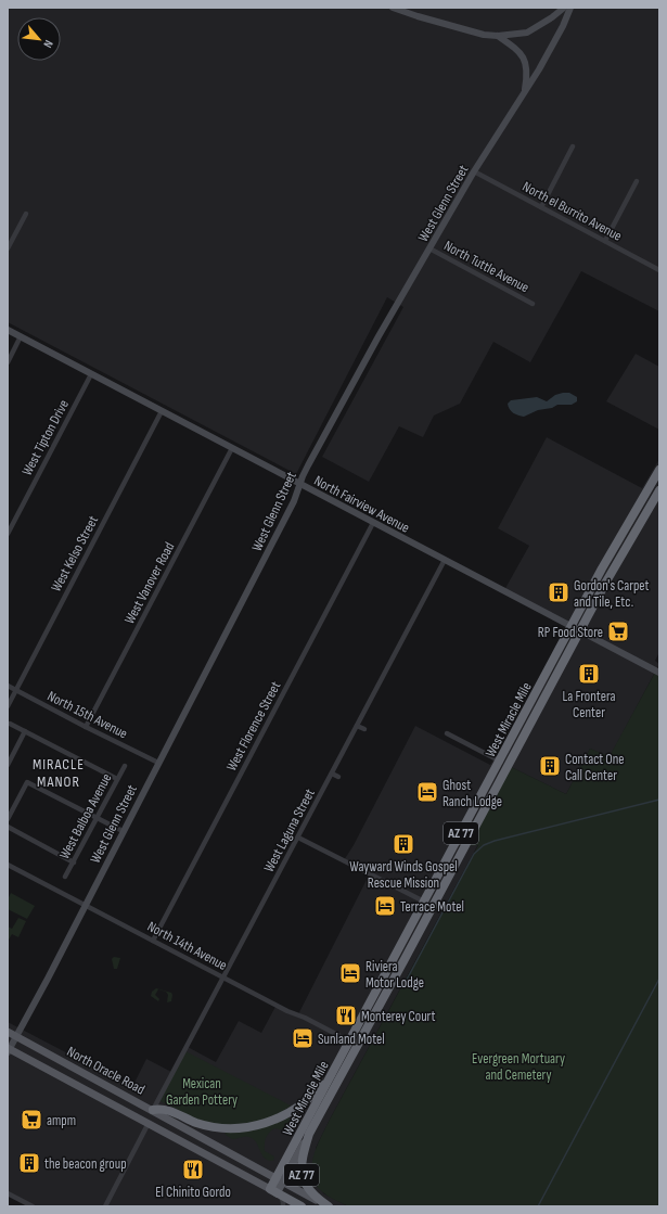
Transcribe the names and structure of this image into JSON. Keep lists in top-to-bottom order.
{
  "streets": {
    "highway": ["West Miracle Mile", "AZ 77", "North Oracle Road"],
    "street": [
      "West Glenn Street",
      "North el Burrito Avenue",
      "North Tuttle Avenue",
      "West Tipton Drive",
      "North Fairview Avenue",
      "West Kelso Street",
      "West Vanover Road",
      "North 15th Avenue",
      "West Florence Street",
      "West Balboa Avenue",
      "West Laguna Street",
      "North 14th Avenue"
    ]
  },
  "crossings": [
    ["West Glenn Street", "North el Burrito Avenue"],
    ["West Glenn Street", "North Tuttle Avenue"],
    ["West Glenn Street", "North Fairview Avenue"],
    ["West Glenn Street", "North 15th Avenue"],
    ["West Glenn Street", "North 14th Avenue"],
    ["West Glenn Street", "North Oracle Road"],
    ["West Tipton Drive", "North Fairview Avenue"],
    ["North Fairview Avenue", "West Kelso Street"],
    ["North Fairview Avenue", "West Vanover Road"],
    ["North Fairview Avenue", "West Miracle Mile"],
    ["North Fairview Avenue", "West Florence Street"],
    ["North Fairview Avenue", "West Laguna Street"],
    ["West Kelso Street", "North 15th Avenue"],
    ["West Vanover Road", "North 15th Avenue"],
    ["West Miracle Mile", "AZ 77"],
    ["West Miracle Mile", "North 14th Avenue"],
    ["West Miracle Mile", "North Oracle Road"],
    ["West Florence Street", "North 14th Avenue"],
    ["West Laguna Street", "North 14th Avenue"],
    ["West Laguna Street", "North Oracle Road"],
    ["AZ 77", "North Oracle Road"]
  ],
  "districts": ["MIRACLE MANOR"],
  "parks": ["Evergreen Mortuary and Cemetery", "Mexican Garden Pottery"],
  "places": {
    "building": [
      "Gordon's Carpet and Tile, Etc.",
      "La Frontera Center",
      "Contact One Call Center",
      "Wayward Winds Gospel Rescue Mission",
      "the beacon group"
    ],
    "supermarket": ["RP Food Store", "ampm"],
    "hotel": [
      "Ghost Ranch Lodge",
      "Terrace Motel",
      "Riviera Motor Lodge",
      "Sunland Motel"
    ],
    "restaurant": ["Monterey Court", "El Chinito Gordo"]
  },
  "north": "bottom right"
}
